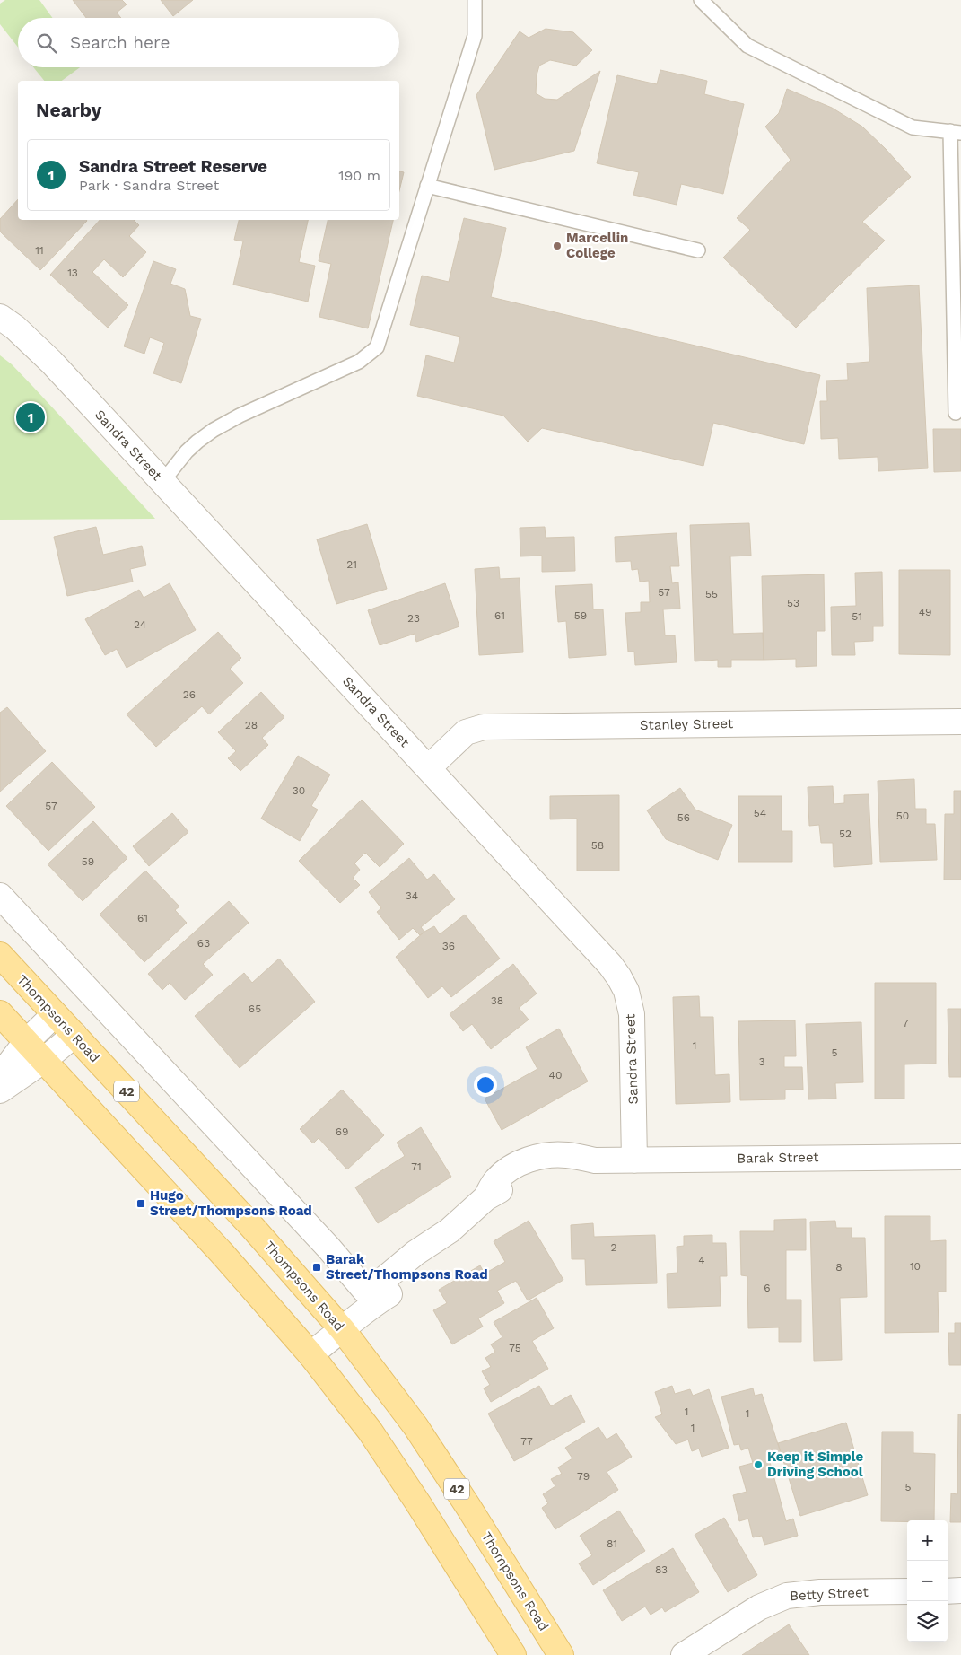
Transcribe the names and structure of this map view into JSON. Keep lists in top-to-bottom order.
{
  "streets": {
    "main road": ["Thompsons Road", "42"],
    "street": [
      "Sandra Street",
      "Stanley Street",
      "Barak Street",
      "Betty Street"
    ]
  },
  "crossings": [
    ["Sandra Street", "Stanley Street"],
    ["Sandra Street", "Barak Street"],
    ["Thompsons Road", "Barak Street"]
  ],
  "places": {
    "other": ["Marcellin College", "Keep it Simple Driving School"],
    "transit": ["Hugo Street/Thompsons Road", "Barak Street/Thompsons Road"]
  },
  "house_numbers": [
    "11",
    "13",
    "21",
    "57",
    "55",
    "53",
    "49",
    "61",
    "59",
    "51",
    "23",
    "24",
    "26",
    "28",
    "30",
    "57",
    "54",
    "50",
    "56",
    "52",
    "58",
    "59",
    "34",
    "61",
    "63",
    "36",
    "38",
    "65",
    "7",
    "1",
    "5",
    "3",
    "40",
    "69",
    "71",
    "2",
    "4",
    "10",
    "8",
    "6",
    "75",
    "1",
    "1",
    "1",
    "77",
    "79",
    "5",
    "81",
    "83"
  ],
  "page": {
    "search": "Search here",
    "heading": "Nearby",
    "list": [
      {
        "mark": "1",
        "name": "Sandra Street Reserve",
        "note": "Park · Sandra Street",
        "value": "190 m"
      }
    ],
    "pins": "1",
    "map_buttons": ["+", "−"]
  }
}
